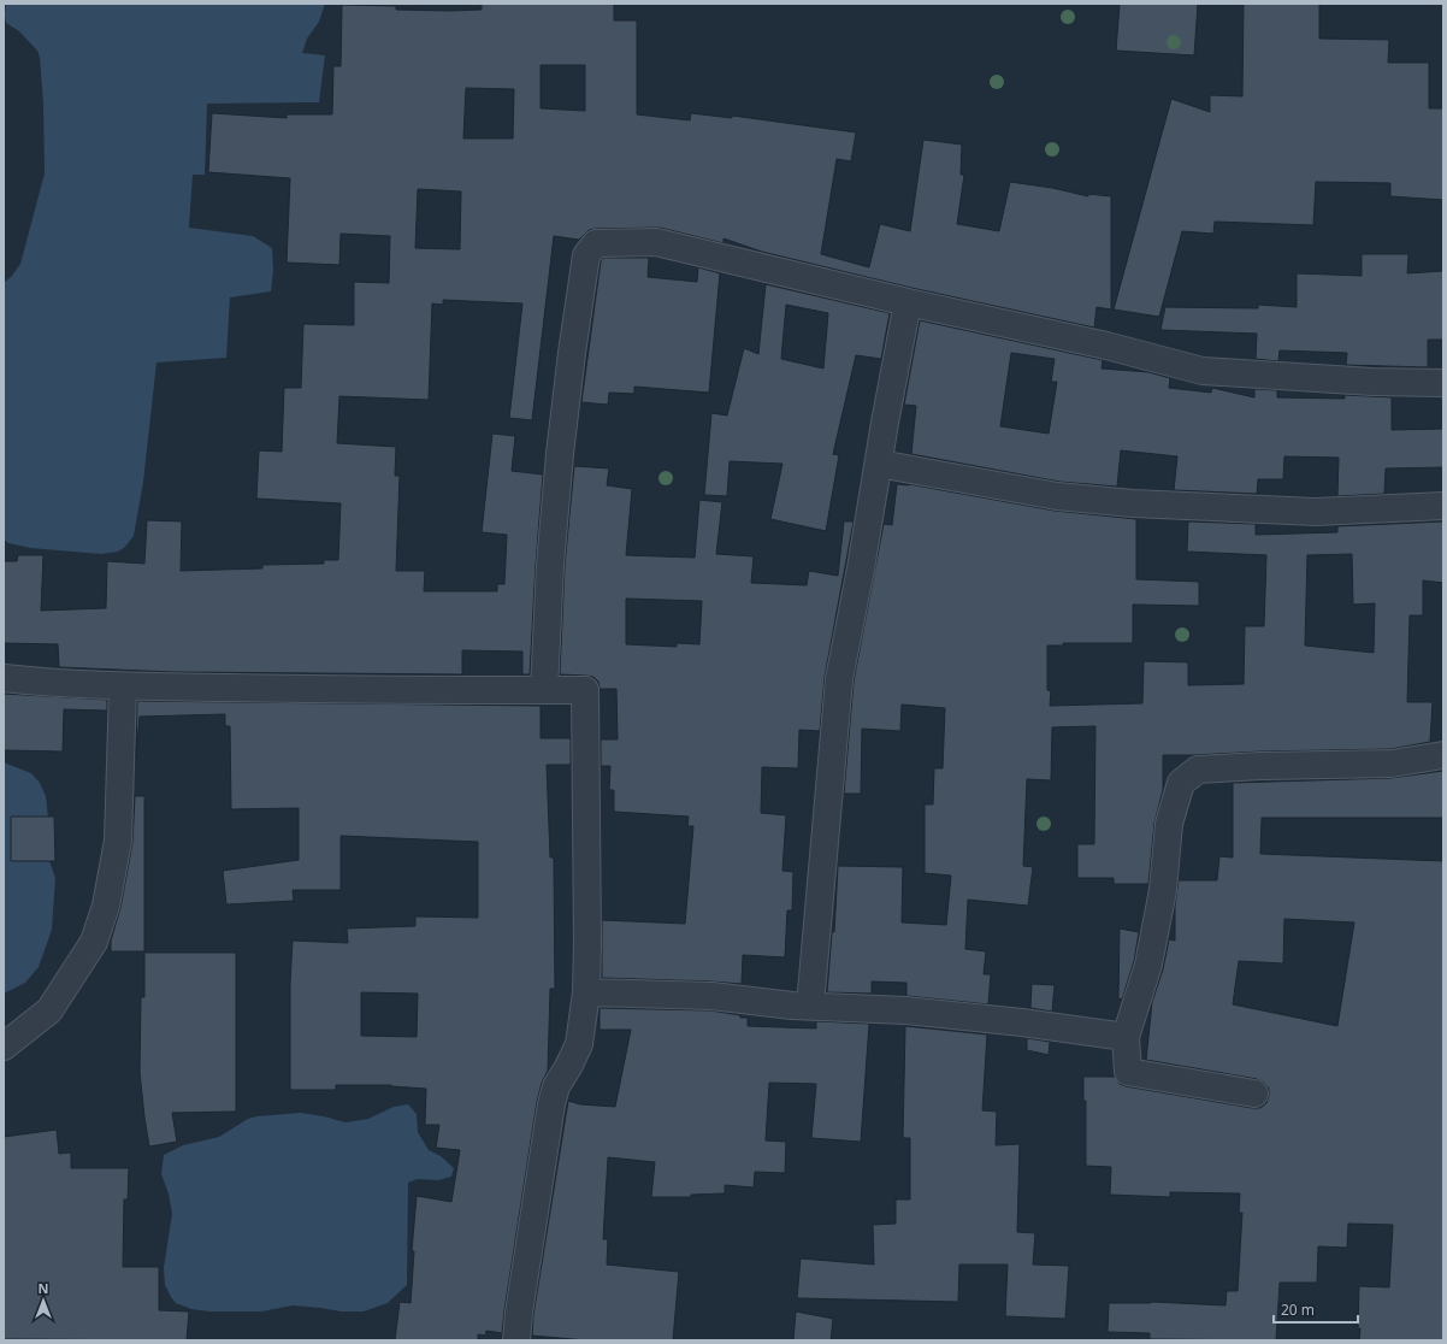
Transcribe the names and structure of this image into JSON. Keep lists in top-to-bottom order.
{
  "scale_bar": "20 m",
  "north": "top"
}
